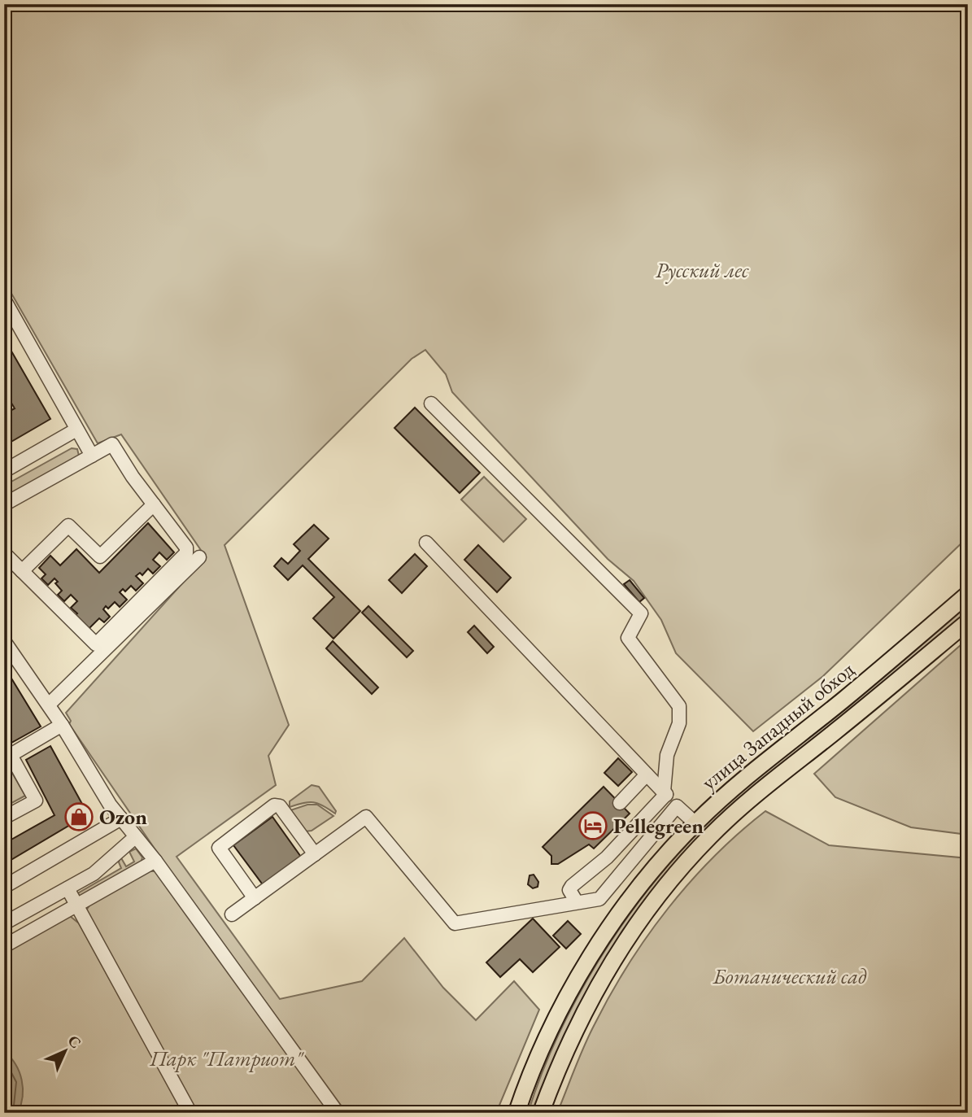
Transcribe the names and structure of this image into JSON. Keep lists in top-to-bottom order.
{
  "streets": {
    "main road": ["улица Западный обход"]
  },
  "parks": ["Русский лес", "Ботанический сад", "Парк \"Патриот\""],
  "places": {
    "shop": ["Ozon"],
    "hotel": ["Pellegreen"]
  },
  "north": "top right"
}
